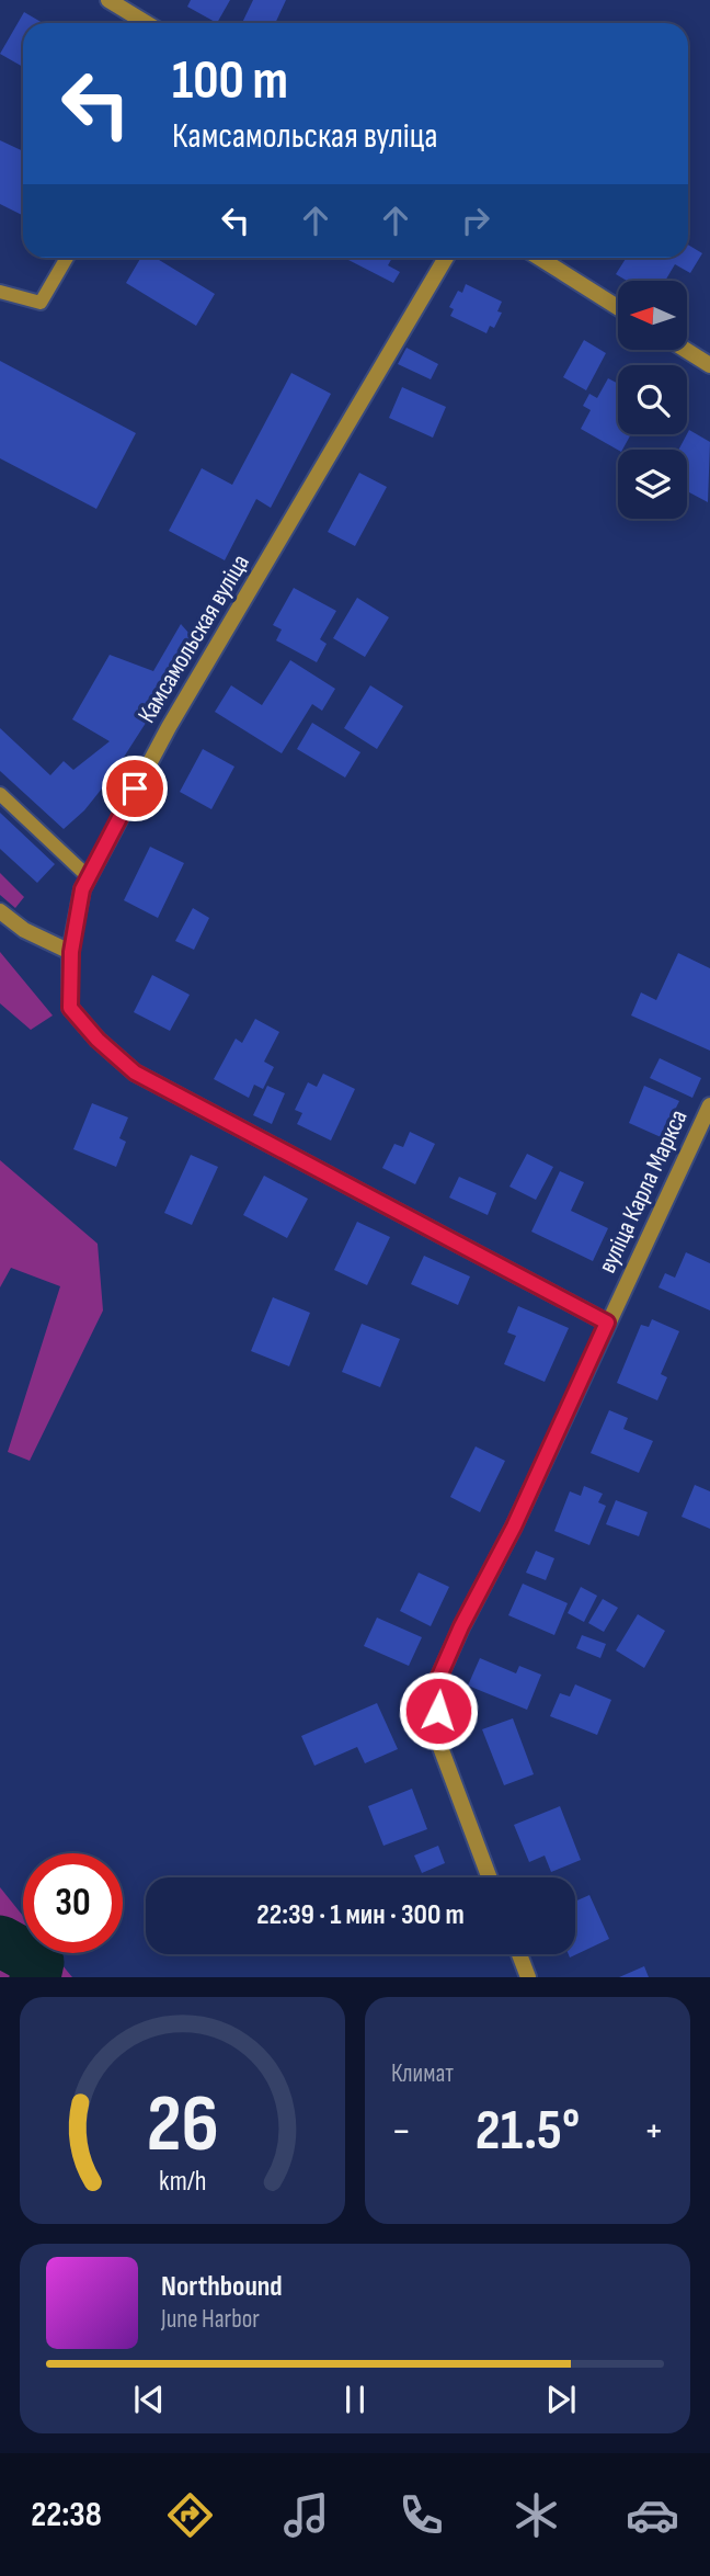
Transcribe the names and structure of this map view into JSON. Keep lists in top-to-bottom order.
{
  "streets": {
    "street": ["Камсамольская вуліца", "вуліца Карла Маркса"]
  },
  "crossings": [
    ["Камсамольская вуліца", "вуліца Карла Маркса"]
  ],
  "north": "left",
  "page": {
    "turn": ["100 m", "Камсамольская вуліца"],
    "limit": "30",
    "trip": "22:39 · 1 мин · 300 m",
    "tile": "Климат",
    "heat": ["−", "21.5°", "+"],
    "song": ["Northbound", "June Harbor"],
    "tabs": "22:38",
    "gauge": ["26", "km/h"]
  }
}
